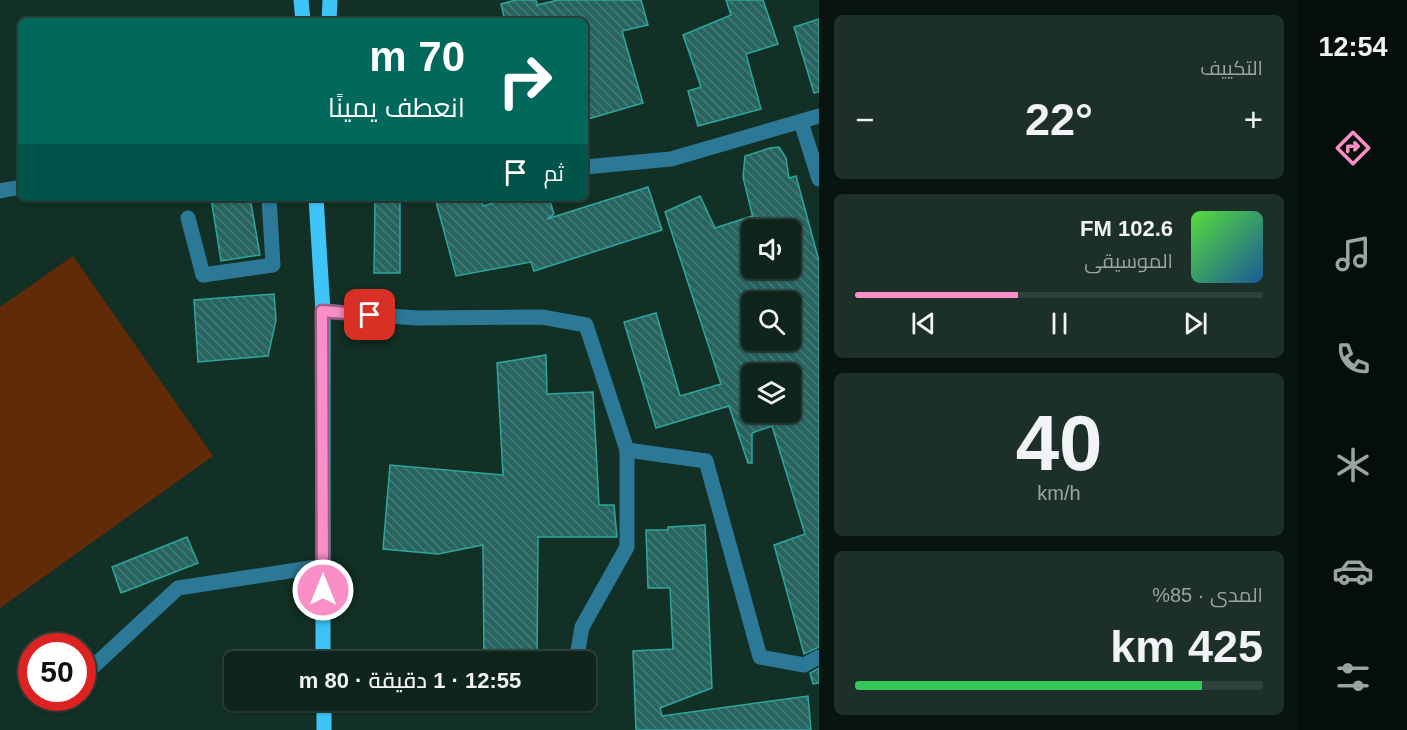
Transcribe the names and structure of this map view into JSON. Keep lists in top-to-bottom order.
{
  "page": {
    "tabs": "12:54",
    "tile": [
      "التكييف",
      ["40", "km/h"],
      ["المدى · 85%", "425 km"]
    ],
    "turn": ["70 m", "انعطف يمينًا"],
    "heat": ["−", "22°", "+"],
    "then": "ثم",
    "song": ["102.6 FM", "الموسيقى"],
    "limit": "50",
    "trip": "12:55 · 1 دقيقة · 80 m"
  }
}
